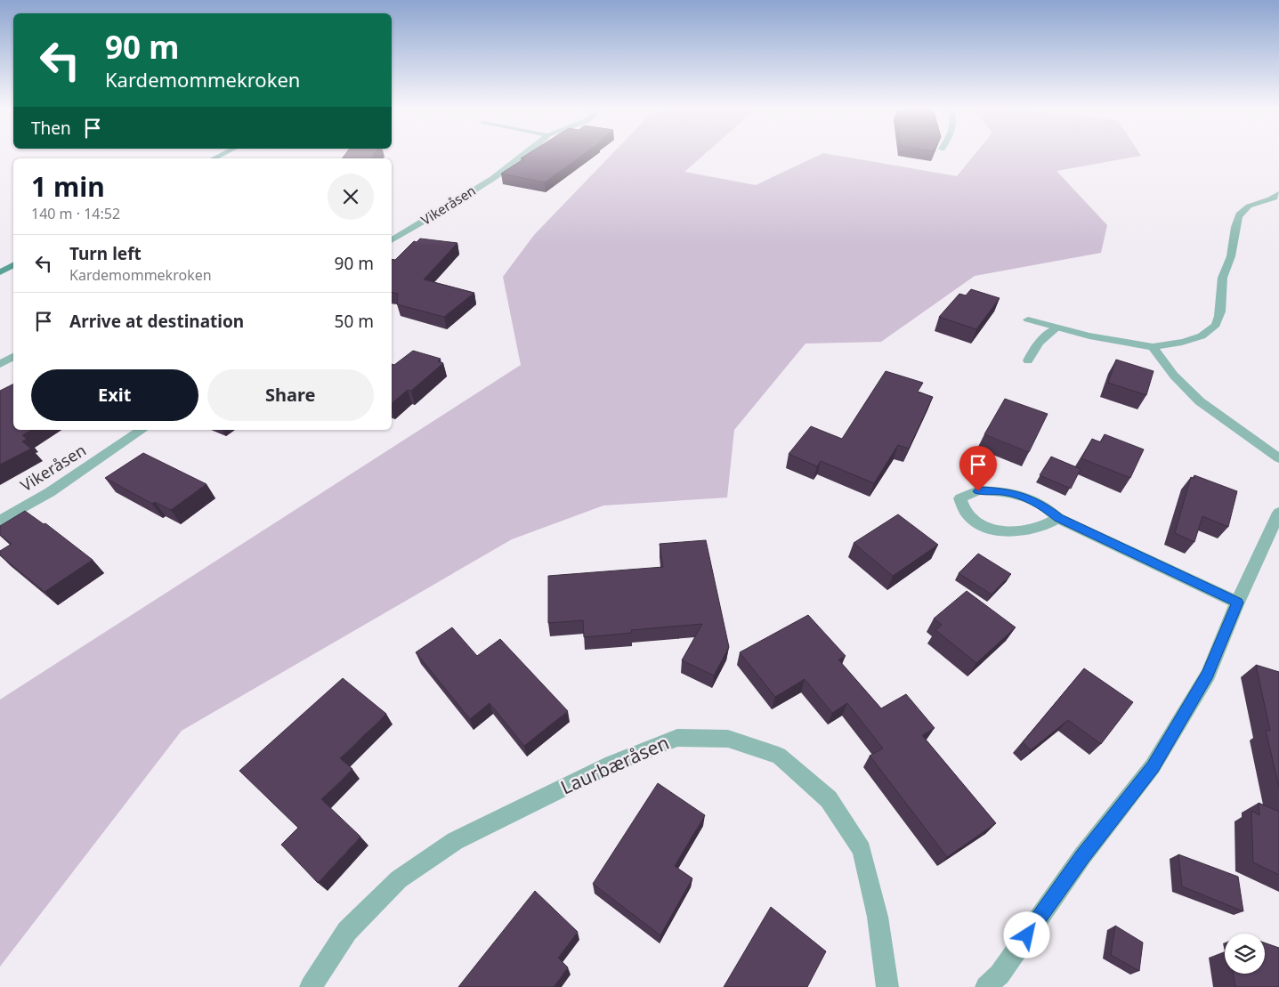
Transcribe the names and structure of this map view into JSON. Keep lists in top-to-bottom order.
{
  "streets": {
    "street": ["Vikeråsen", "Laurbæråsen"]
  },
  "page": {
    "turn": ["90 m", "Kardemommekroken"],
    "then": "Then",
    "heading": ["1 min", "140 m · 14:52"],
    "list": [
      {
        "name": "Turn left",
        "note": "Kardemommekroken",
        "value": "90 m"
      },
      {
        "name": "Arrive at destination",
        "value": "50 m"
      }
    ],
    "buttons": ["Exit", "Share"]
  }
}
